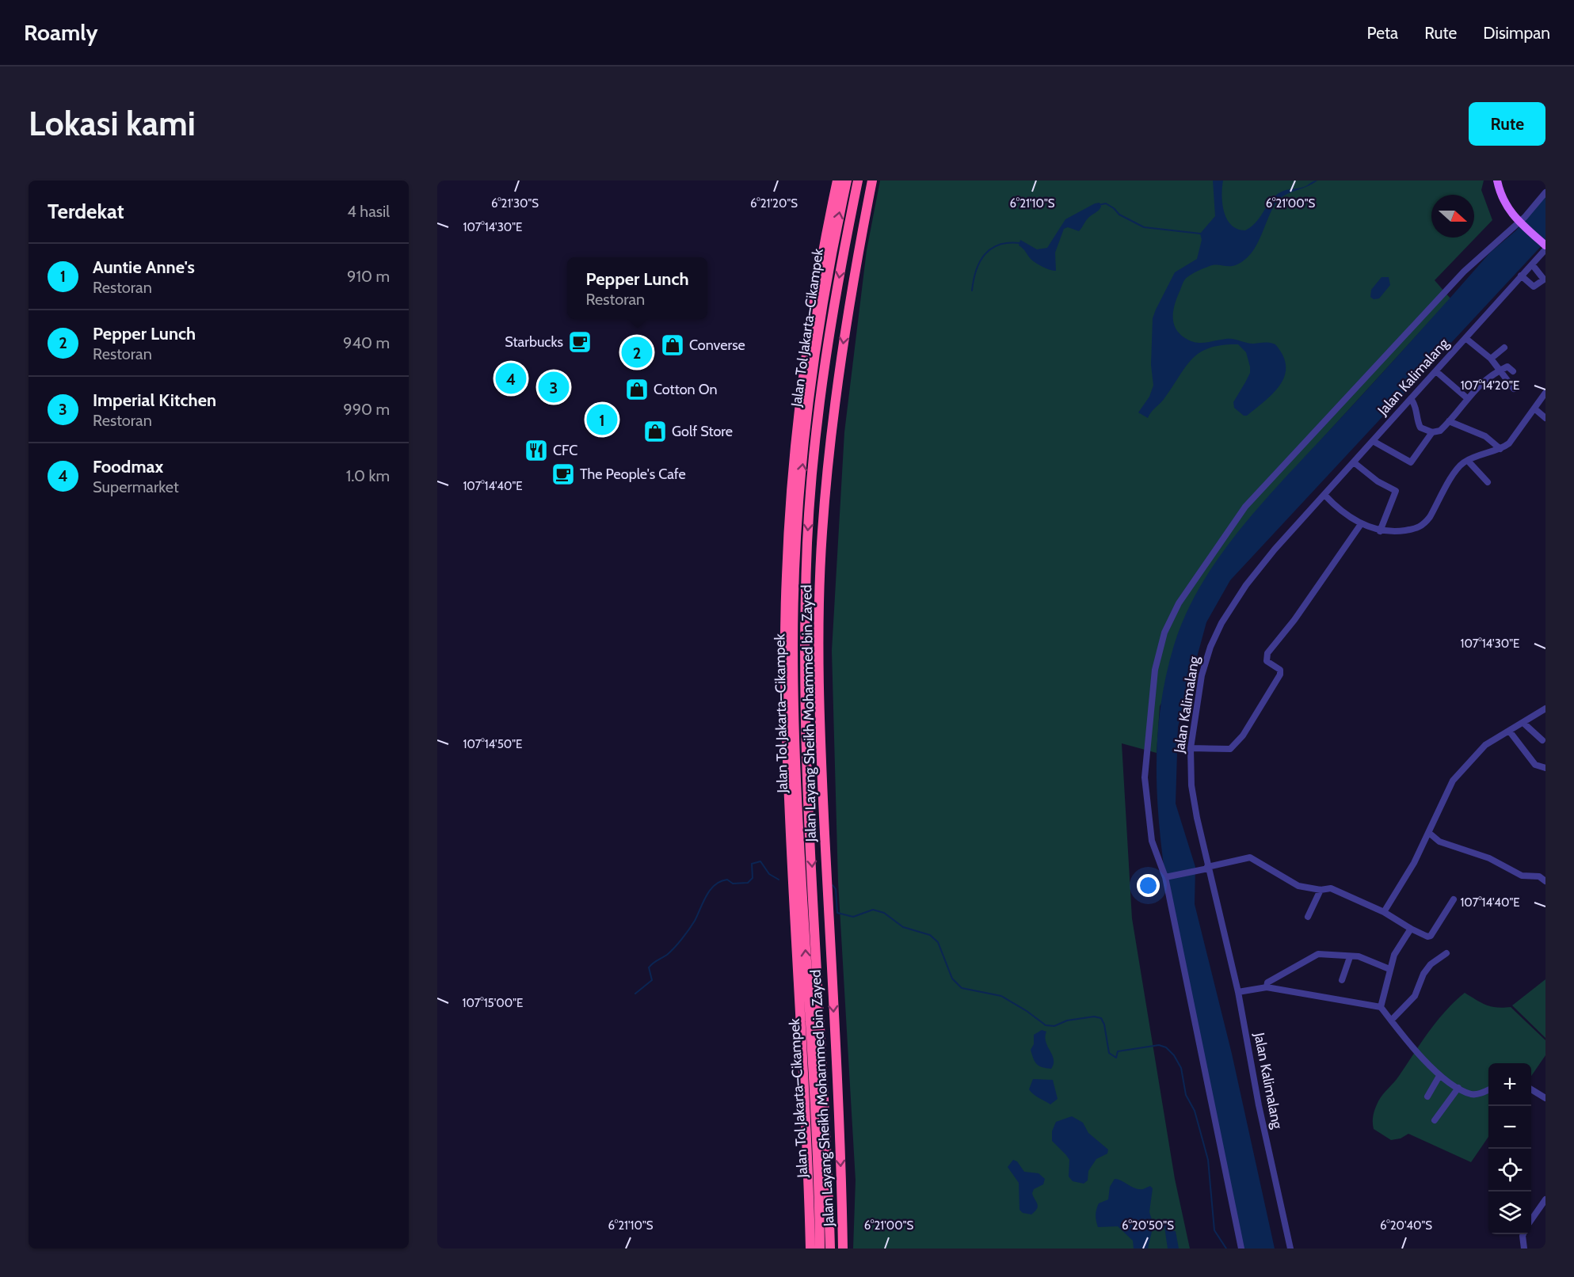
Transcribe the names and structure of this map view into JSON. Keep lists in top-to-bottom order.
{
  "streets": {
    "highway": ["Jalan Tol Jakarta–Cikampek", "Jalan Layang Sheikh Mohammed bin Zayed"],
    "street": ["Jalan Kalimalang"]
  },
  "places": {
    "cafe": ["Starbucks", "The People's Cafe"],
    "shop": ["Converse", "Cotton On", "Golf Store"],
    "restaurant": ["CFC"]
  },
  "north": "right",
  "page": {
    "header": "Roamly",
    "nav": ["Peta", "Rute", "Disimpan"],
    "buttons": "Rute",
    "title": "Lokasi kami",
    "heading": ["Terdekat", "4 hasil"],
    "list": [
      {
        "mark": "1",
        "name": "Auntie Anne's",
        "note": "Restoran",
        "value": "910 m"
      },
      {
        "mark": "2",
        "name": "Pepper Lunch",
        "note": "Restoran",
        "value": "940 m"
      },
      {
        "mark": "3",
        "name": "Imperial Kitchen",
        "note": "Restoran",
        "value": "990 m"
      },
      {
        "mark": "4",
        "name": "Foodmax",
        "note": "Supermarket",
        "value": "1.0 km"
      }
    ],
    "popup": ["Pepper Lunch", "Restoran"],
    "pins": [
      "2",
      "4",
      "3",
      "1"
    ],
    "map_buttons": ["+", "−"]
  },
  "coordinates": [
    "6°21'30\"S",
    "6°21'20\"S",
    "6°21'10\"S",
    "6°21'00\"S",
    "107°14'30\"E",
    "107°14'20\"E",
    "107°14'40\"E",
    "107°14'50\"E",
    "107°15'00\"E",
    "6°20'50\"S",
    "6°20'40\"S"
  ]
}
